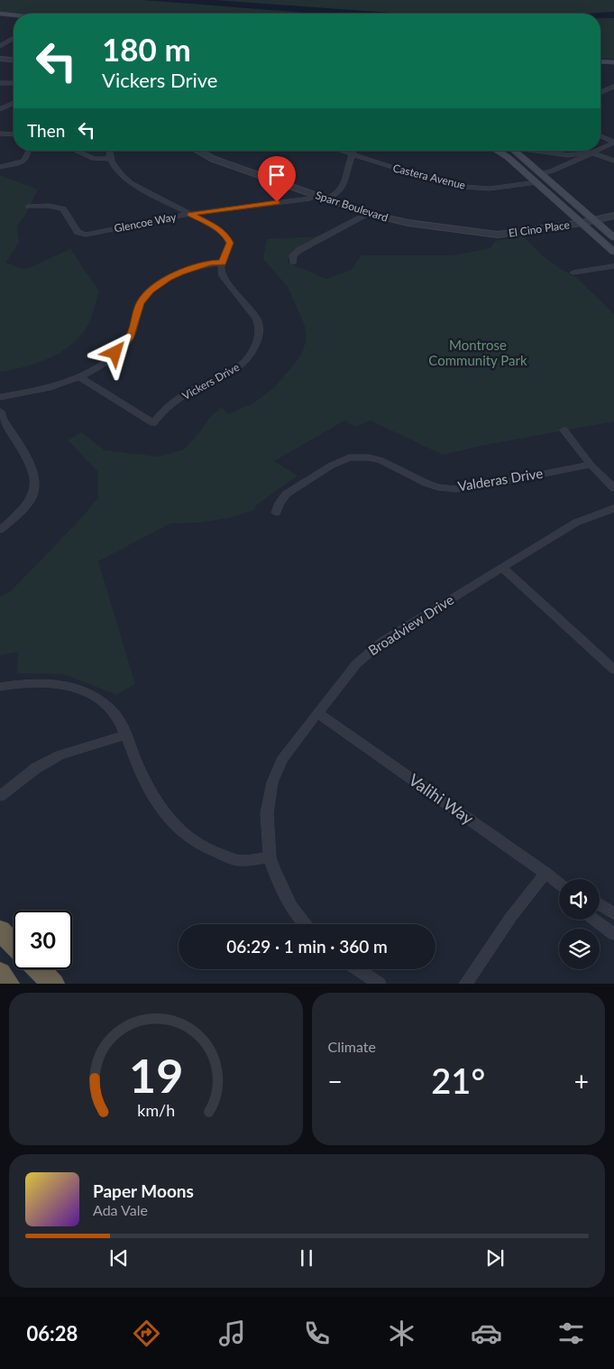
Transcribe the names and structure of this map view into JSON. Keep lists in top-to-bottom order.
{
  "streets": {
    "street": [
      "Castera Avenue",
      "Sparr Boulevard",
      "Glencoe Way",
      "El Cino Place",
      "Vickers Drive",
      "Valderas Drive",
      "Broadview Drive",
      "Valihi Way"
    ]
  },
  "crossings": [
    ["Sparr Boulevard", "Glencoe Way"],
    ["Sparr Boulevard", "El Cino Place"],
    ["Broadview Drive", "Valihi Way"]
  ],
  "parks": ["Montrose Community Park"],
  "page": {
    "turn": ["180 m", "Vickers Drive"],
    "then": "Then",
    "limit": "30",
    "trip": "06:29 · 1 min · 360 m",
    "tile": "Climate",
    "heat": ["−", "21°", "+"],
    "song": ["Paper Moons", "Ada Vale"],
    "tabs": "06:28",
    "gauge": ["19", "km/h"]
  }
}
